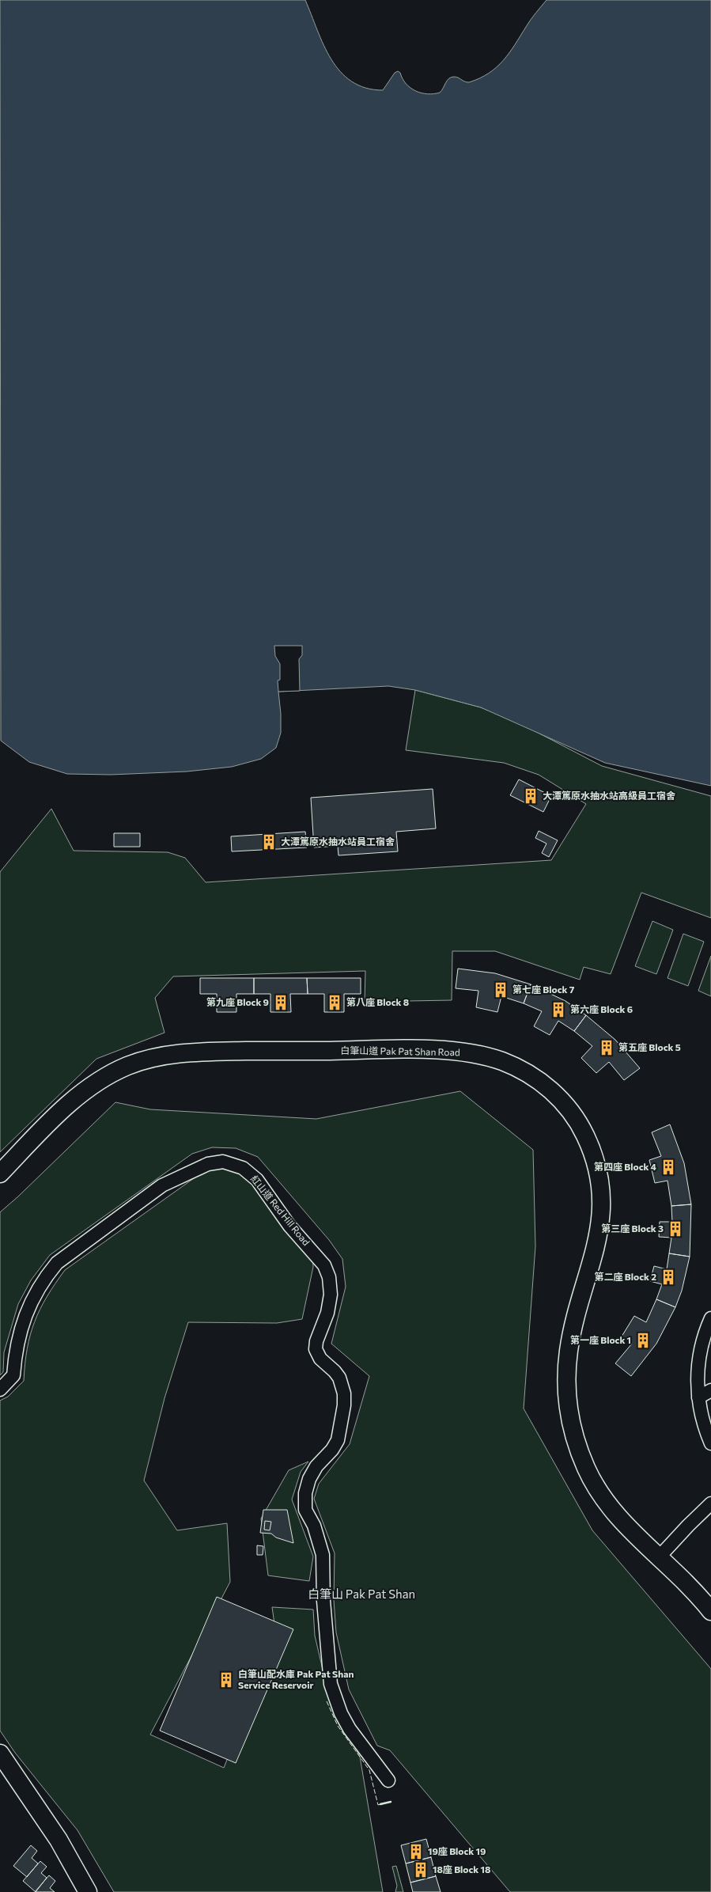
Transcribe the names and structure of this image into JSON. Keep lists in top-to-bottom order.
{
  "streets": {
    "street": ["白筆山道 Pak Pat Shan Road", "紅山道 Red Hill Road"]
  },
  "districts": ["白筆山 Pak Pat Shan"],
  "places": {
    "building": [
      "大潭篤原水抽水站高級員工宿舍",
      "大潭篤原水抽水站員工宿舍",
      "第七座 Block 7",
      "第九座 Block 9",
      "第八座 Block 8",
      "第六座 Block 6",
      "第五座 Block 5",
      "第四座 Block 4",
      "第三座 Block 3",
      "第二座 Block 2",
      "第一座 Block 1",
      "白筆山配水庫 Pak Pat Shan Service Reservoir",
      "19座 Block 19",
      "18座 Block 18"
    ]
  }
}
